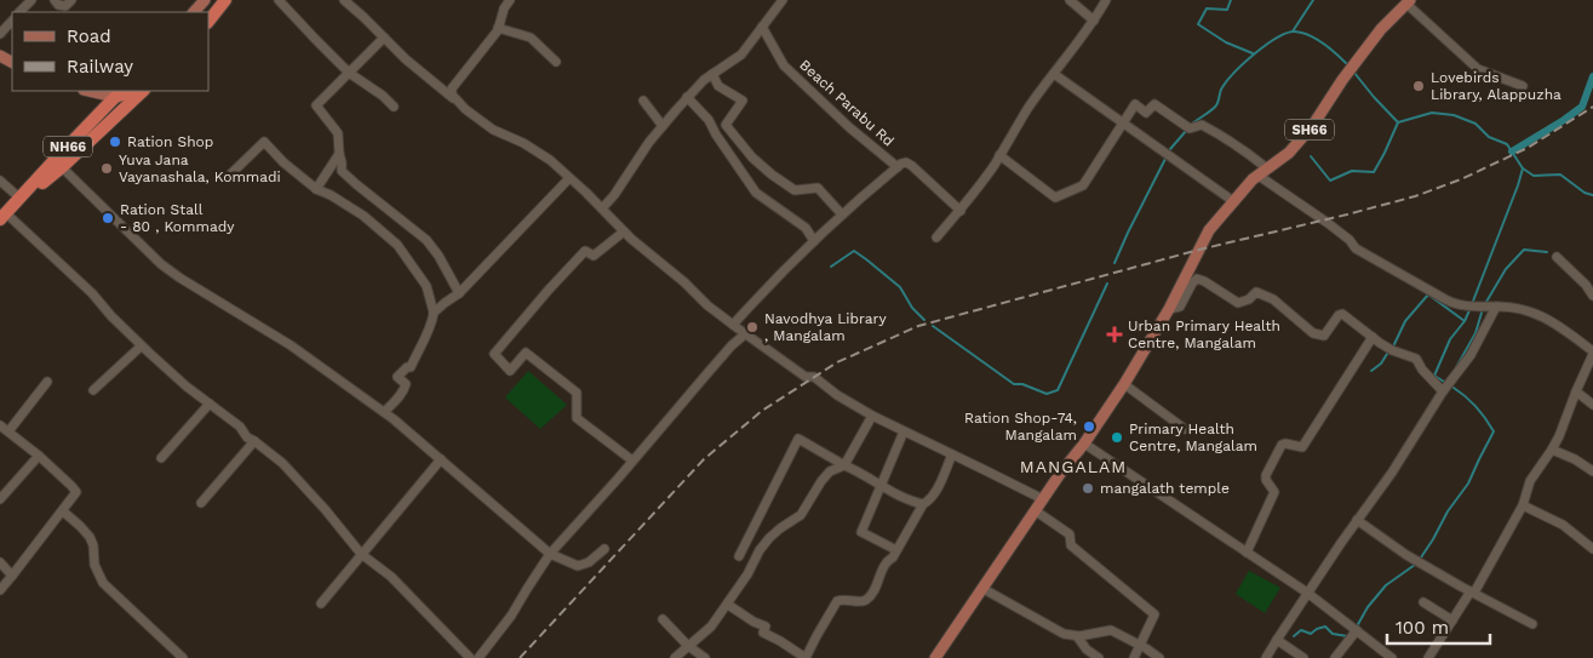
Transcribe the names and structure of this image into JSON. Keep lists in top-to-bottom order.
{
  "streets": {
    "highway": ["NH66"],
    "main road": ["SH66"],
    "street": ["Beach Parabu Rd"]
  },
  "districts": ["MANGALAM"],
  "places": {
    "other": [
      "Lovebirds Library, Alappuzha",
      "Ration Shop",
      "Yuva Jana Vayanashala, Kommadi",
      "Ration Stall - 80 , Kommady",
      "Navodhya Library , Mangalam",
      "Ration Shop-74, Mangalam",
      "Primary Health Centre, Mangalam",
      "mangalath temple"
    ],
    "health": ["Urban Primary Health Centre, Mangalam"]
  },
  "legend": ["Road", "Railway"],
  "scale_bar": "100 m"
}
